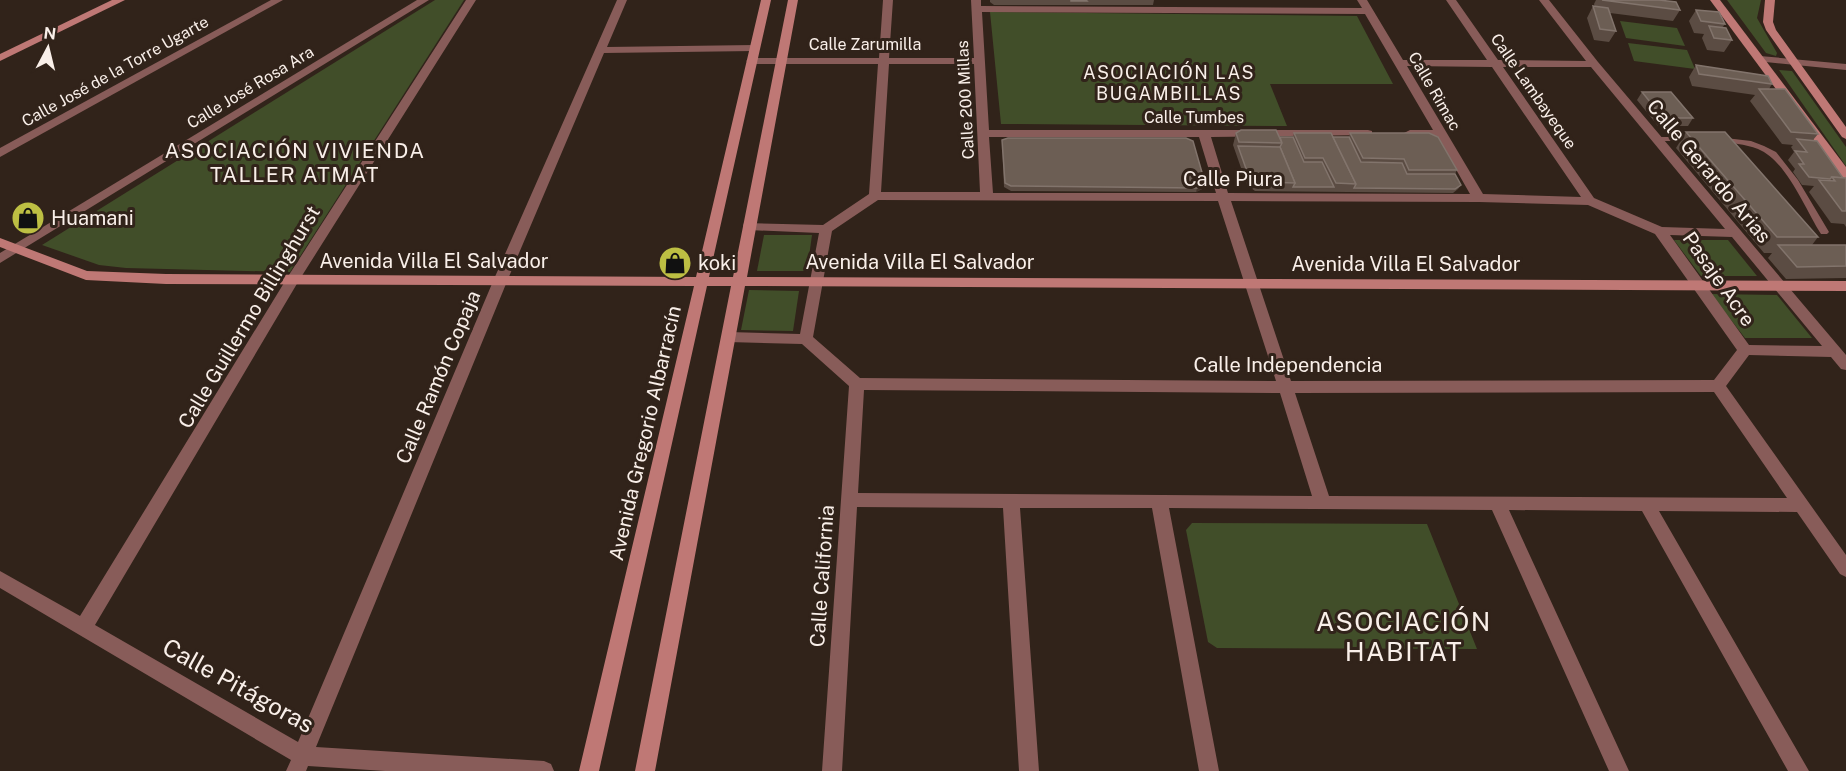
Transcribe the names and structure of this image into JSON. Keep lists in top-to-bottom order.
{
  "streets": {
    "street": [
      "Calle Zarumilla",
      "Calle José de la Torre Ugarte",
      "Calle José Rosa Ara",
      "Calle Rimac",
      "Calle Lambayeque",
      "Calle 200 Millas",
      "Calle Tumbes",
      "Calle Gerardo Arias",
      "Calle Piura",
      "Avenida Villa El Salvador",
      "Pasaje Acre",
      "Calle Guillermo Billinghurst",
      "Calle Independencia",
      "Calle Ramón Copaja",
      "Avenida Gregorio Albarracín",
      "Calle California",
      "Calle Pitágoras"
    ]
  },
  "crossings": [
    ["Calle Zarumilla", "Calle 200 Millas"],
    ["Calle Zarumilla", "Avenida Gregorio Albarracín"],
    ["Calle José Rosa Ara", "Avenida Villa El Salvador"],
    ["Calle Rimac", "Calle Tumbes"],
    ["Calle Rimac", "Calle Piura"],
    ["Calle Lambayeque", "Calle Piura"],
    ["Calle 200 Millas", "Calle Tumbes"],
    ["Calle 200 Millas", "Calle Piura"],
    ["Calle Gerardo Arias", "Avenida Villa El Salvador"],
    ["Avenida Villa El Salvador", "Pasaje Acre"],
    ["Avenida Villa El Salvador", "Calle Guillermo Billinghurst"],
    ["Avenida Villa El Salvador", "Calle Ramón Copaja"],
    ["Avenida Villa El Salvador", "Avenida Gregorio Albarracín"],
    ["Calle Guillermo Billinghurst", "Calle Pitágoras"],
    ["Calle Independencia", "Calle California"],
    ["Calle Ramón Copaja", "Calle Pitágoras"]
  ],
  "districts": ["ASOCIACIÓN LAS BUGAMBILLAS", "ASOCIACIÓN VIVIENDA TALLER ATMAT", "ASOCIACIÓN HABITAT"],
  "places": {
    "shop": ["Huamani", "koki"]
  },
  "north": "top"
}
